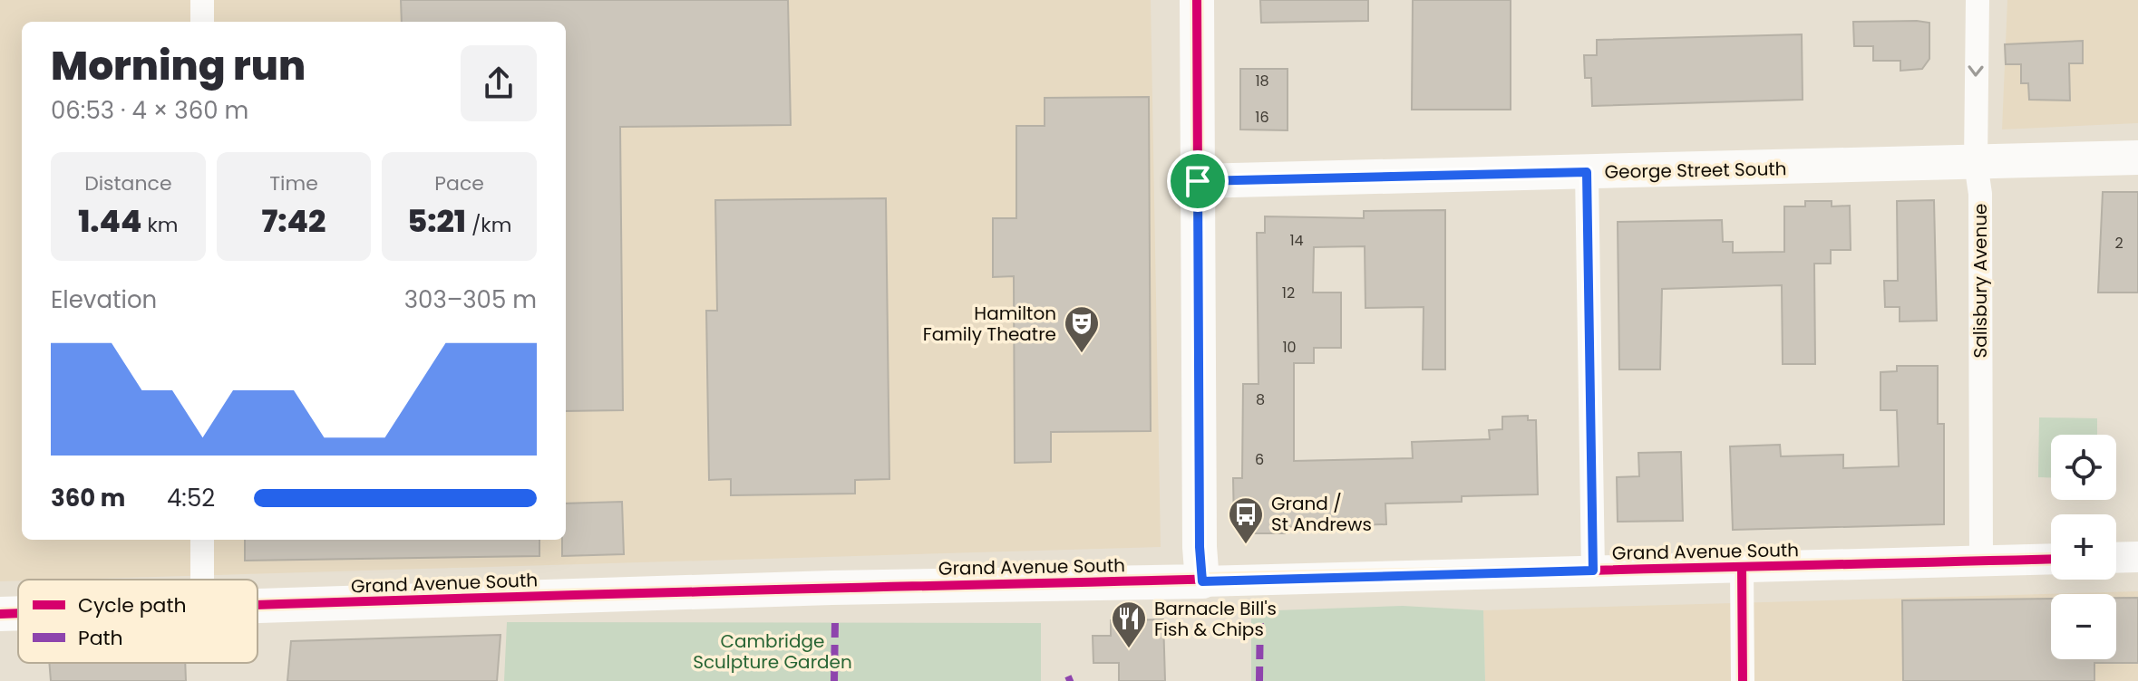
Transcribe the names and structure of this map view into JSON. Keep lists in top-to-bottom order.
{
  "streets": {
    "main road": ["George Street South", "Grand Avenue South"],
    "street": ["Salisbury Avenue"]
  },
  "crossings": [
    ["George Street South", "Salisbury Avenue"],
    ["Salisbury Avenue", "Grand Avenue South"]
  ],
  "parks": ["Cambridge Sculpture Garden"],
  "places": {
    "theatre": ["Hamilton Family Theatre"],
    "bus stop": ["Grand / St Andrews"],
    "restaurant": ["Barnacle Bill's Fish & Chips"]
  },
  "house_numbers": [
    "18",
    "16",
    "14",
    "2",
    "12",
    "10",
    "8",
    "6"
  ],
  "legend": ["Cycle path", "Path"],
  "page": {
    "heading": ["Morning run", "06:53 · 4 × 360 m"],
    "stats": [
      ["Distance", "1.44 km"],
      ["Time", "7:42"],
      ["Pace", "5:21 /km"]
    ],
    "chart": ["Elevation", "303–305 m"],
    "map_buttons": ["+", "−"],
    "list": [
      {
        "name": "360 m",
        "note": "4:52"
      }
    ]
  }
}
